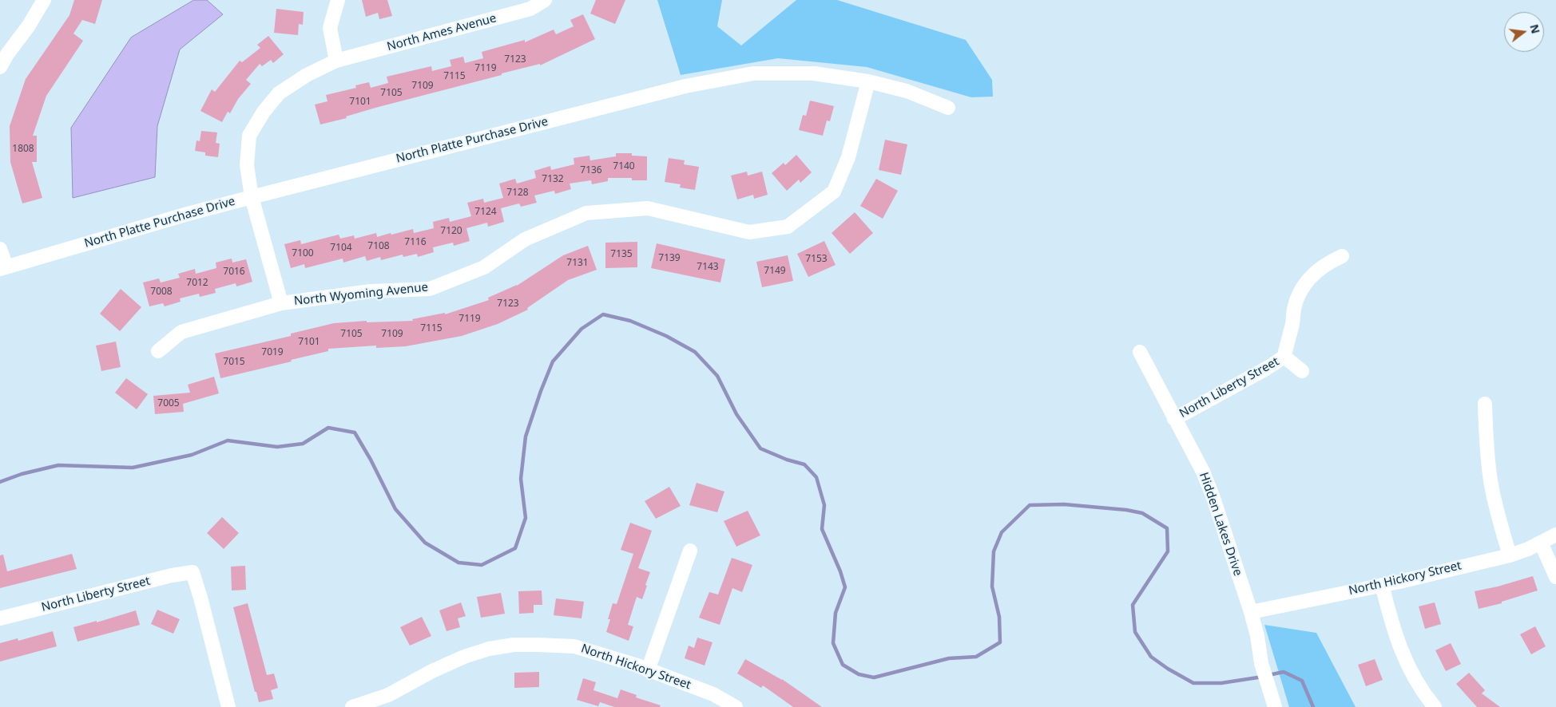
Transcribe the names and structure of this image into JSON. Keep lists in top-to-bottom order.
{
  "streets": {
    "street": [
      "North Ames Avenue",
      "North Platte Purchase Drive",
      "North Wyoming Avenue",
      "North Liberty Street",
      "Hidden Lakes Drive",
      "North Hickory Street"
    ]
  },
  "crossings": [
    ["North Ames Avenue", "North Platte Purchase Drive"],
    ["North Ames Avenue", "North Wyoming Avenue"],
    ["North Platte Purchase Drive", "North Wyoming Avenue"],
    ["North Liberty Street", "Hidden Lakes Drive"],
    ["Hidden Lakes Drive", "North Hickory Street"]
  ],
  "house_numbers": [
    "7123",
    "7119",
    "7115",
    "7109",
    "7105",
    "7101",
    "1808",
    "7140",
    "7136",
    "7132",
    "7128",
    "7124",
    "7120",
    "7116",
    "7108",
    "7104",
    "7100",
    "7135",
    "7139",
    "7153",
    "7131",
    "7143",
    "7149",
    "7016",
    "7012",
    "7008",
    "7123",
    "7119",
    "7115",
    "7105",
    "7109",
    "7101",
    "7019",
    "7015",
    "7005"
  ],
  "north": "right"
}
